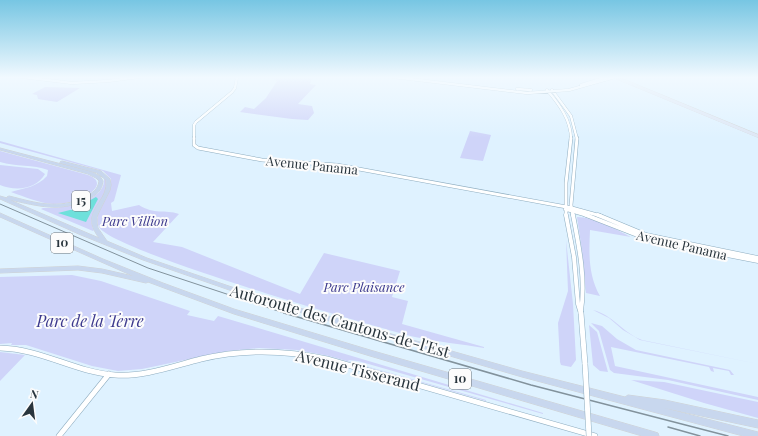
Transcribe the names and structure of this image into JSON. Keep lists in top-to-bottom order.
{
  "streets": {
    "highway": ["15", "10", "Autoroute des Cantons-de-l'Est"],
    "street": ["Avenue Panama", "Avenue Tisserand"]
  },
  "crossings": [
    ["15", "Autoroute des Cantons-de-l'Est"]
  ],
  "parks": ["Parc Villion", "Parc Plaisance", "Parc de la Terre"],
  "north": "top"
}
